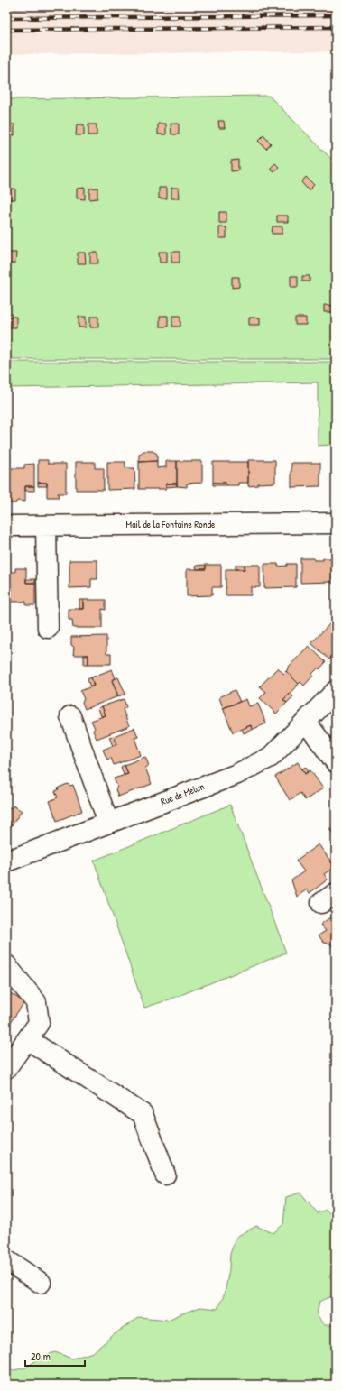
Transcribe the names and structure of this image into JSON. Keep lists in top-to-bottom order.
{
  "streets": {
    "street": ["Mail de la Fontaine Ronde", "Rue de Melun"]
  },
  "scale_bar": "20 m"
}
